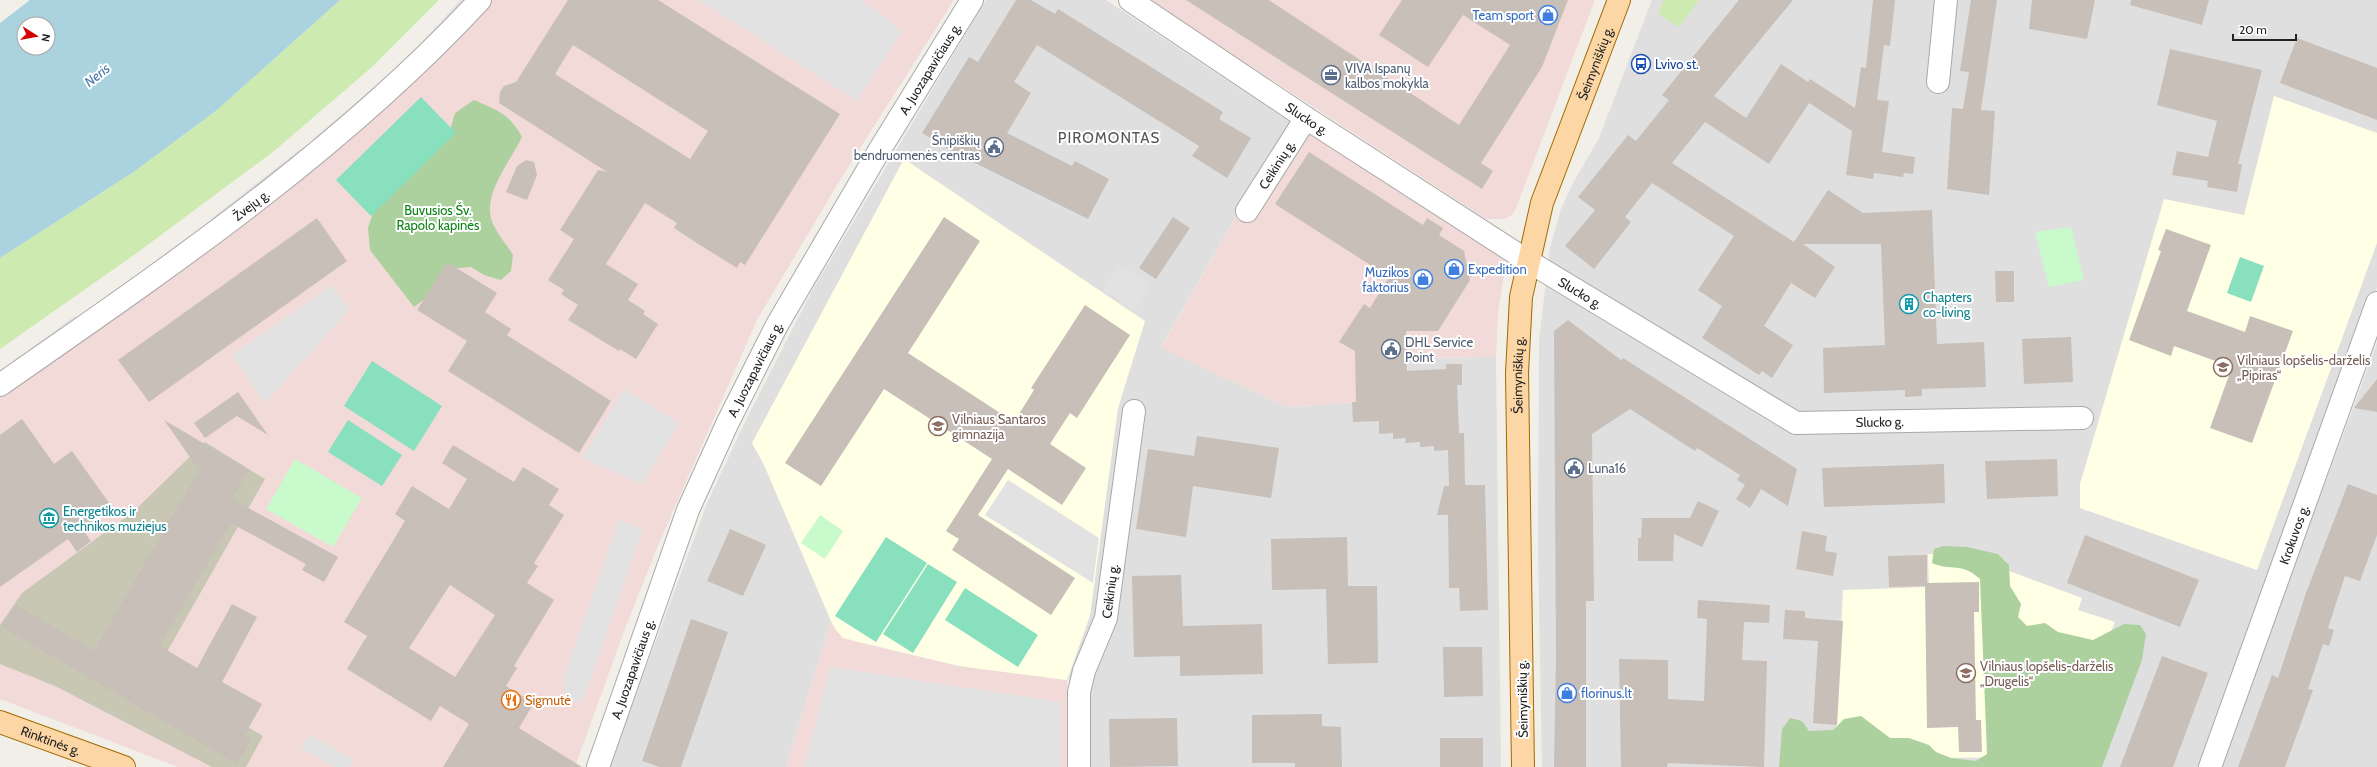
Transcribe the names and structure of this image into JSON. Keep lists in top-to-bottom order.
{
  "streets": {
    "main road": ["Šeimyniškių g.", "Rinktinės g."],
    "street": [
      "A. Juozapavičiaus g.",
      "Slucko g.",
      "Ceikinių g.",
      "Žvejų g.",
      "Krokuvos g."
    ]
  },
  "crossings": [
    ["Šeimyniškių g.", "Slucko g."],
    ["Slucko g.", "Ceikinių g."]
  ],
  "districts": ["PIROMONTAS"],
  "water": ["Neris"],
  "parks": ["Buvusios Šv. Rapolo kapinės"],
  "places": {
    "shop": [
      "Team sport",
      "Expedition",
      "Muzikos faktorius",
      "florinus.lt"
    ],
    "bus stop": ["Lvivo st."],
    "office": ["VIVA Ispanų kalbos mokykla"],
    "public building": ["Šnipiškių bendruomenės centras", "DHL Service Point", "Luna16"],
    "building": ["Chapters co-living"],
    "school or university": ["Vilniaus lopšelis-darželis „Pipiras“", "Vilniaus Santaros gimnazija", "Vilniaus lopšelis-darželis „Drugelis“"],
    "museum": ["Energetikos ir technikos muziejus"],
    "restaurant": ["Sigmutė"]
  },
  "scale_bar": "20 m",
  "north": "right"
}
